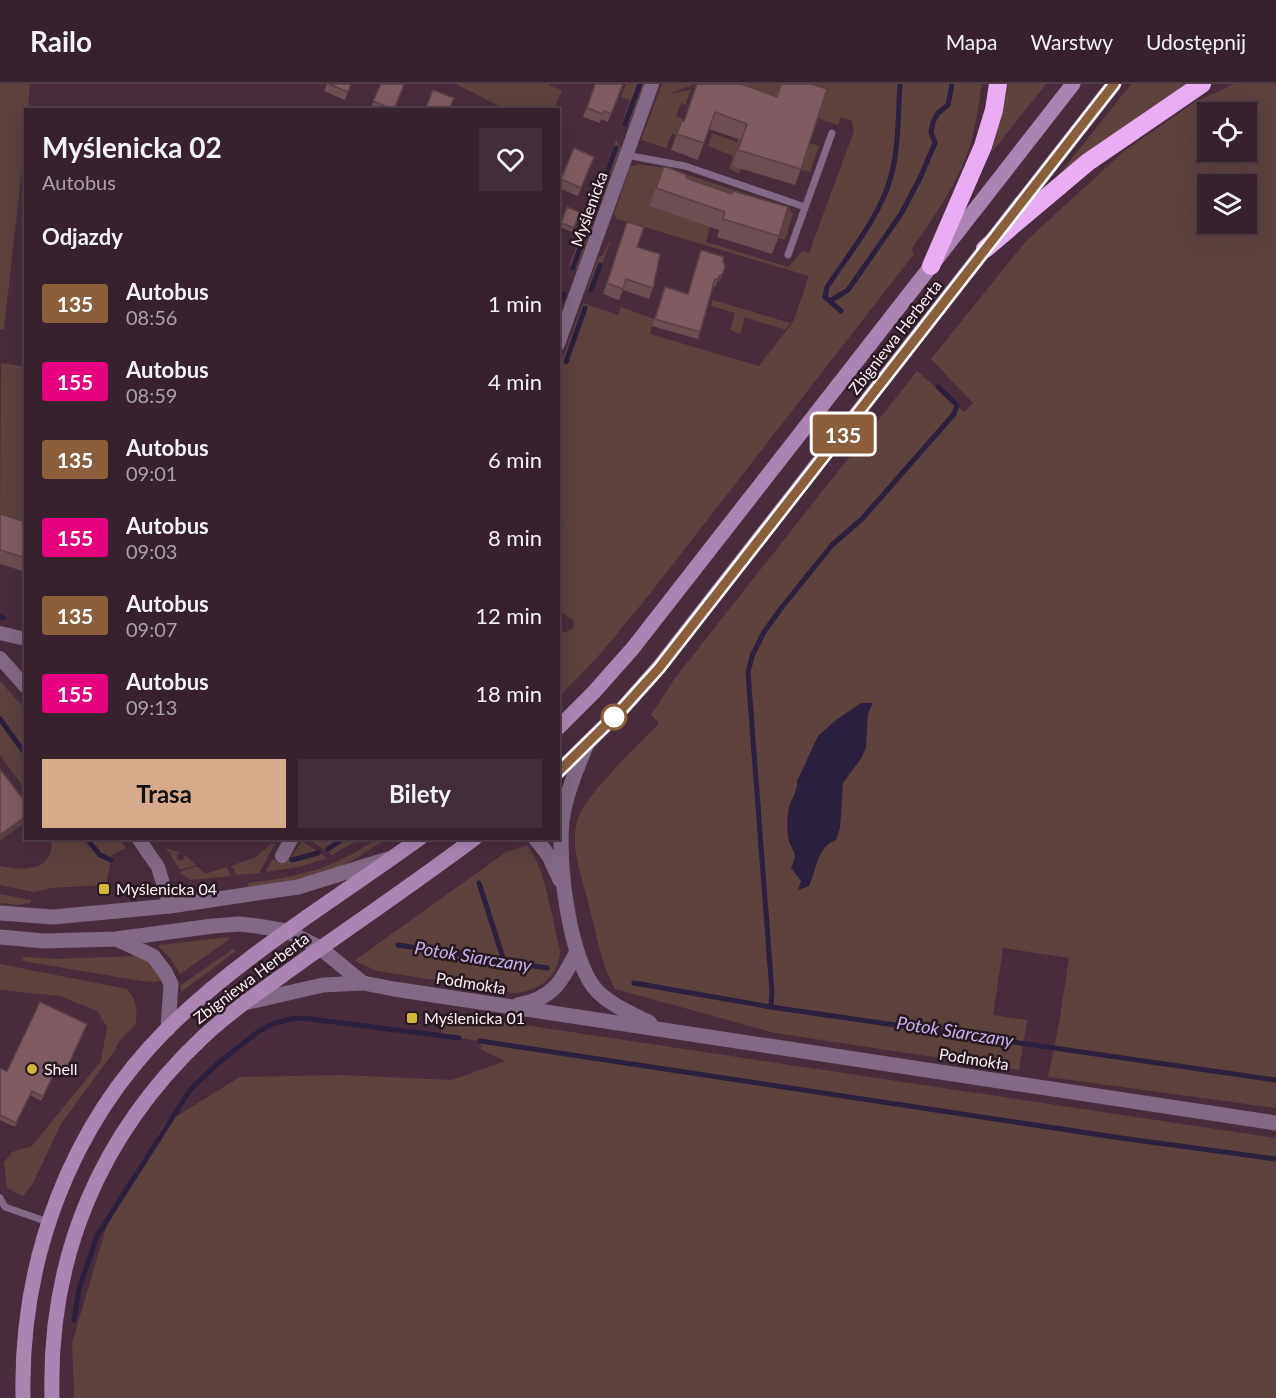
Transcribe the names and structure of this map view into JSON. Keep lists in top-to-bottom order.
{
  "streets": {
    "main road": ["Zbigniewa Herberta"],
    "street": ["Myślenicka", "Podmokła"]
  },
  "crossings": [
    ["Zbigniewa Herberta", "Podmokła"]
  ],
  "water": ["Potok Siarczany"],
  "places": {
    "transit": ["Myślenicka 04", "Myślenicka 01"],
    "other": ["Shell"]
  },
  "lines": ["bus line 135"],
  "page": {
    "header": "Railo",
    "nav": ["Mapa", "Warstwy", "Udostępnij"],
    "on_map": "135",
    "heading": [
      ["Myślenicka 02", "Autobus"],
      "Odjazdy"
    ],
    "list": [
      {
        "mark": "135",
        "name": "Autobus",
        "note": "08:56",
        "value": "1 min"
      },
      {
        "mark": "155",
        "name": "Autobus",
        "note": "08:59",
        "value": "4 min"
      },
      {
        "mark": "135",
        "name": "Autobus",
        "note": "09:01",
        "value": "6 min"
      },
      {
        "mark": "155",
        "name": "Autobus",
        "note": "09:03",
        "value": "8 min"
      },
      {
        "mark": "135",
        "name": "Autobus",
        "note": "09:07",
        "value": "12 min"
      },
      {
        "mark": "155",
        "name": "Autobus",
        "note": "09:13",
        "value": "18 min"
      }
    ],
    "buttons": ["Trasa", "Bilety"]
  }
}
